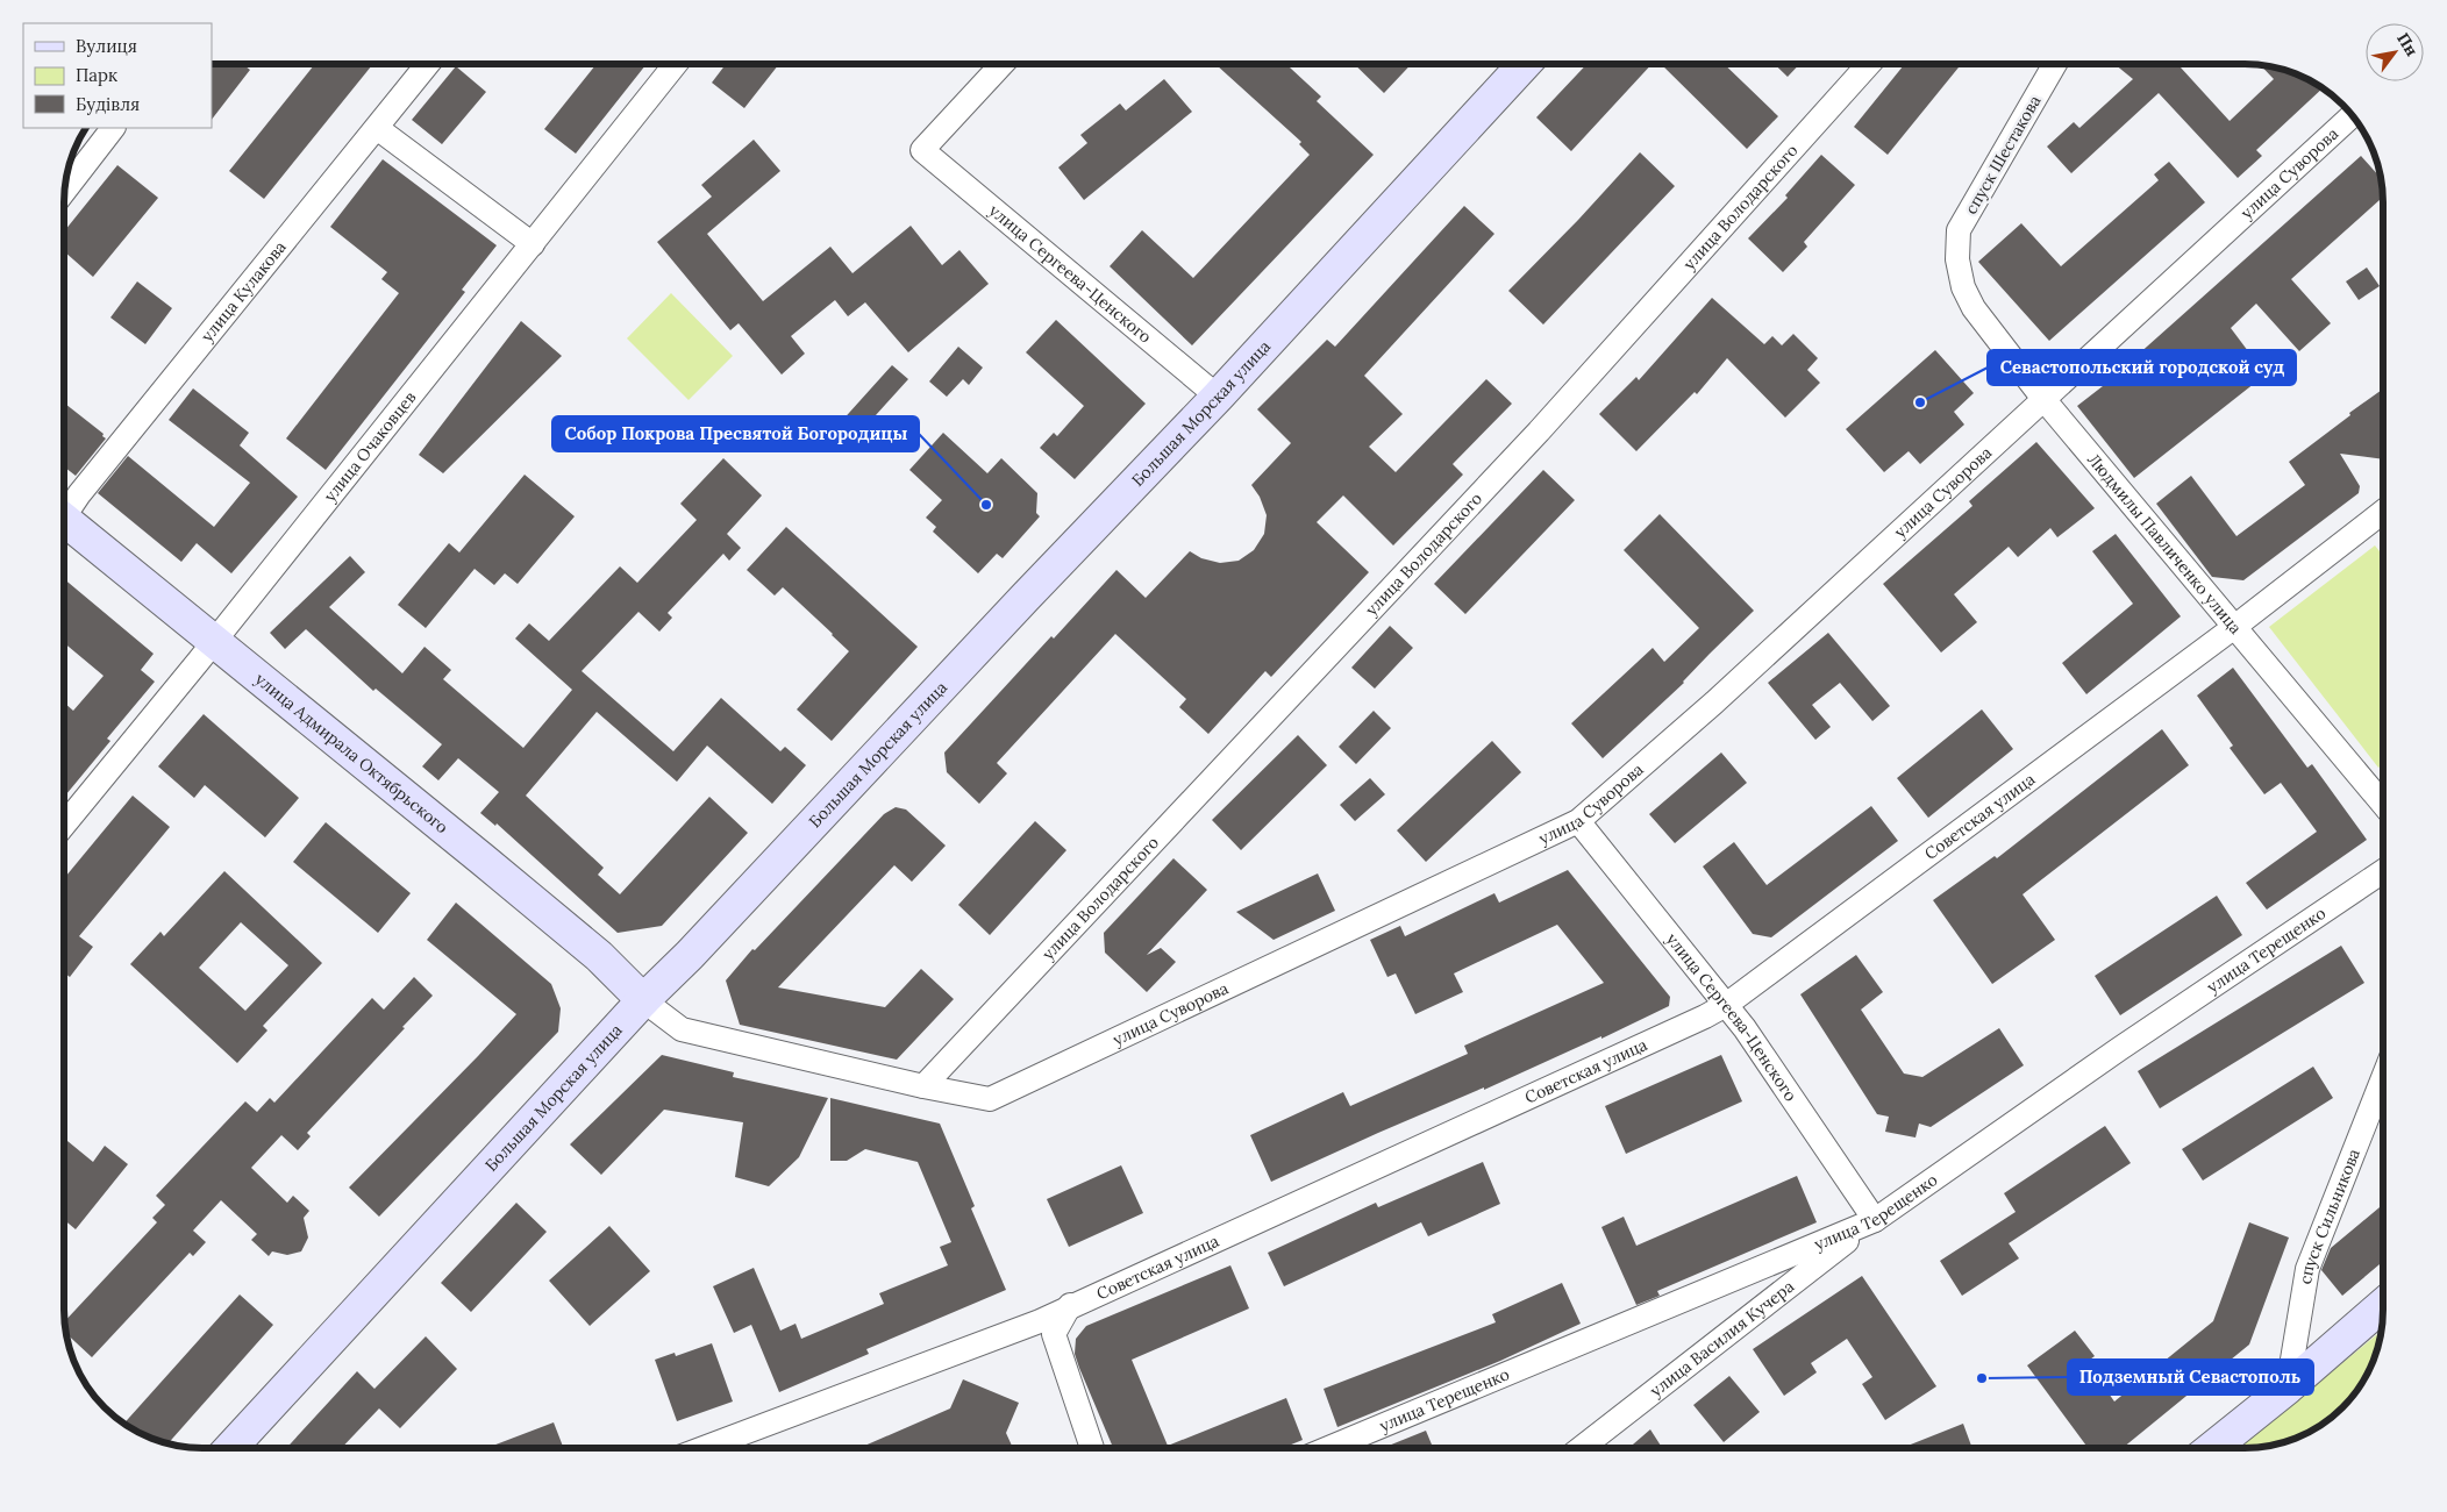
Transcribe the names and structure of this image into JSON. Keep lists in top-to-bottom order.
{
  "streets": {
    "main road": ["Большая Морская улица", "улица Адмирала Октябрьского"],
    "street": [
      "спуск Шестакова",
      "улица Суворова",
      "улица Володарского",
      "улица Сергеева-Ценского",
      "улица Кулакова",
      "улица Очаковцев",
      "Людмилы Павличенко улица",
      "Советская улица",
      "улица Терещенко",
      "спуск Сильникова",
      "улица Василия Кучера"
    ]
  },
  "crossings": [
    ["спуск Шестакова", "Людмилы Павличенко улица"],
    ["улица Суворова", "улица Володарского"],
    ["улица Суворова", "улица Сергеева-Ценского"],
    ["улица Суворова", "Большая Морская улица"],
    ["улица Суворова", "Людмилы Павличенко улица"],
    ["улица Суворова", "улица Адмирала Октябрьского"],
    ["улица Сергеева-Ценского", "Большая Морская улица"],
    ["улица Сергеева-Ценского", "Советская улица"],
    ["улица Сергеева-Ценского", "улица Терещенко"],
    ["улица Сергеева-Ценского", "улица Василия Кучера"],
    ["Большая Морская улица", "улица Адмирала Октябрьского"],
    ["улица Очаковцев", "улица Адмирала Октябрьского"],
    ["Людмилы Павличенко улица", "Советская улица"],
    ["улица Терещенко", "улица Василия Кучера"]
  ],
  "places": ["Севастопольский городской суд", "Собор Покрова Пресвятой Богородицы", "Подземный Севастополь"],
  "legend": ["Вулиця", "Парк", "Будівля"],
  "north": "top right"
}
